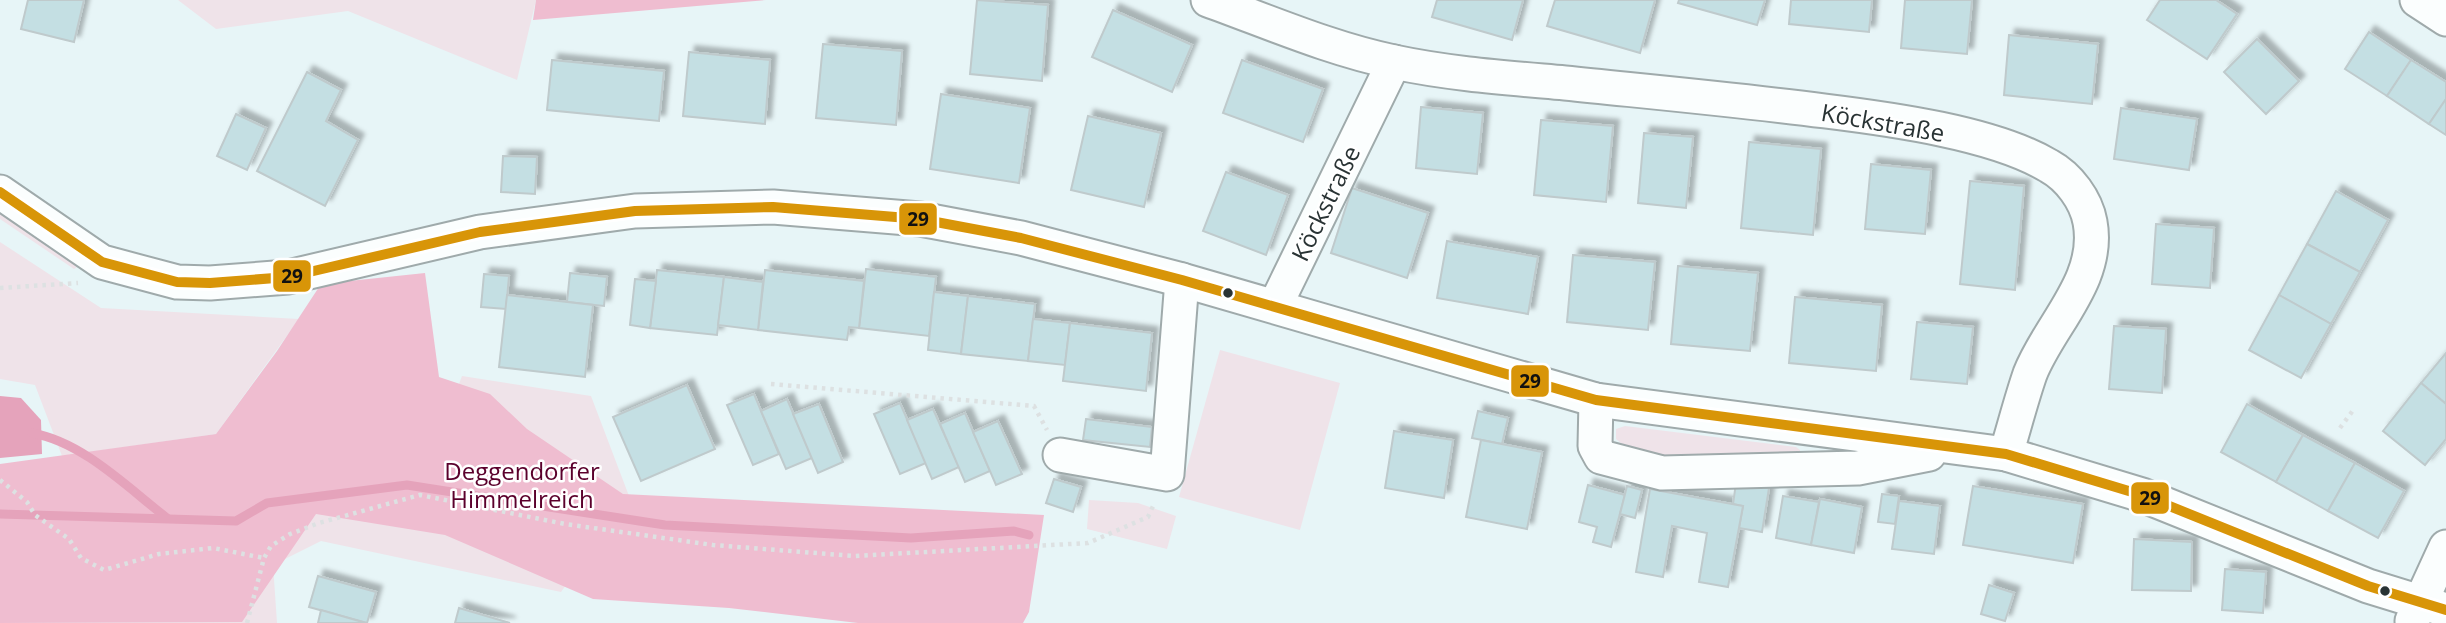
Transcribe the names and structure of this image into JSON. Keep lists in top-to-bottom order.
{
  "streets": {
    "street": ["Köckstraße"]
  },
  "parks": ["Deggendorfer Himmelreich"],
  "lines": ["transit line 29"]
}
